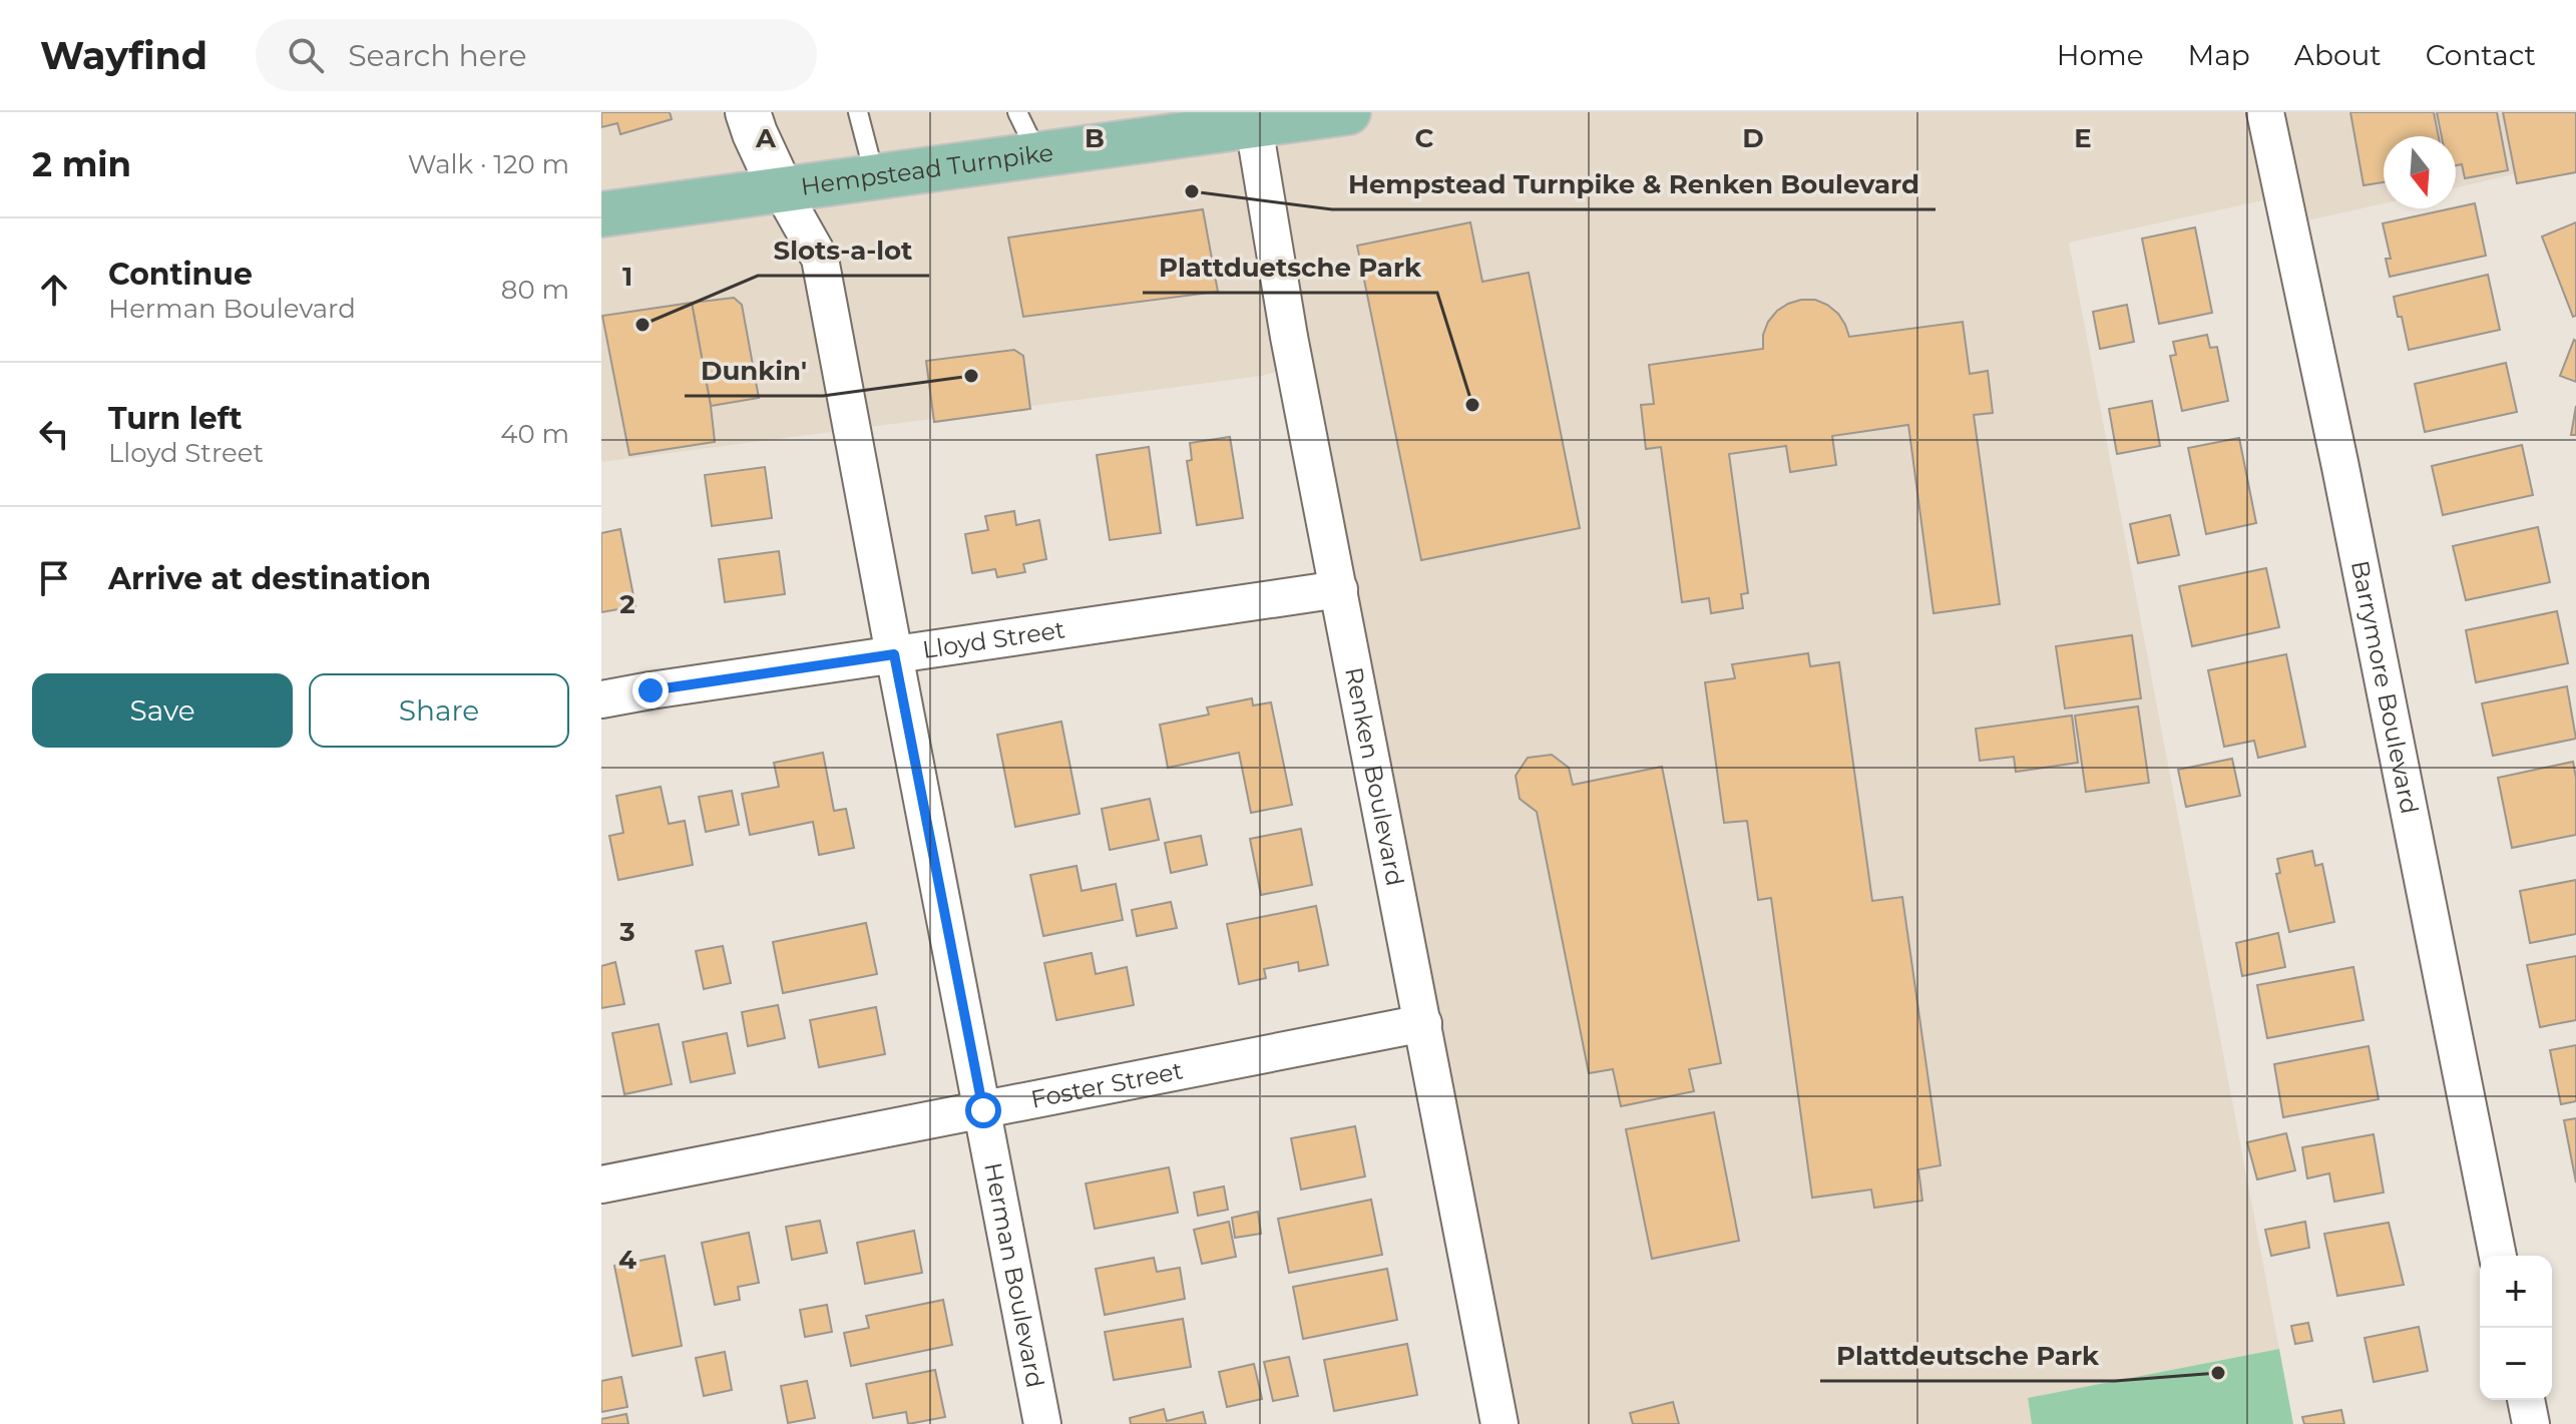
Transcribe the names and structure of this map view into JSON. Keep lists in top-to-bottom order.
{
  "streets": {
    "main road": ["Hempstead Turnpike"],
    "street": [
      "Lloyd Street",
      "Barrymore Boulevard",
      "Renken Boulevard",
      "Foster Street",
      "Herman Boulevard"
    ]
  },
  "crossings": [
    ["Hempstead Turnpike", "Renken Boulevard"],
    ["Hempstead Turnpike", "Herman Boulevard"],
    ["Lloyd Street", "Renken Boulevard"],
    ["Lloyd Street", "Herman Boulevard"],
    ["Renken Boulevard", "Foster Street"],
    ["Foster Street", "Herman Boulevard"]
  ],
  "places": [
    "Hempstead Turnpike & Renken Boulevard",
    "Slots-a-lot",
    "Dunkin'",
    "Plattduetsche Park",
    "Plattdeutsche Park"
  ],
  "north": "bottom",
  "page": {
    "header": "Wayfind",
    "search": "Search here",
    "nav": [
      "Home",
      "Map",
      "About",
      "Contact"
    ],
    "heading": ["2 min", "Walk · 120 m"],
    "list": [
      ["Continue", "Herman Boulevard", "80 m"],
      ["Turn left", "Lloyd Street", "40 m"],
      "Arrive at destination"
    ],
    "buttons": ["Save", "Share"],
    "map_buttons": ["+", "−"]
  },
  "grid": {
    "columns": [
      "A",
      "B",
      "C",
      "D",
      "E"
    ],
    "rows": [
      "1",
      "2",
      "3",
      "4"
    ]
  }
}
